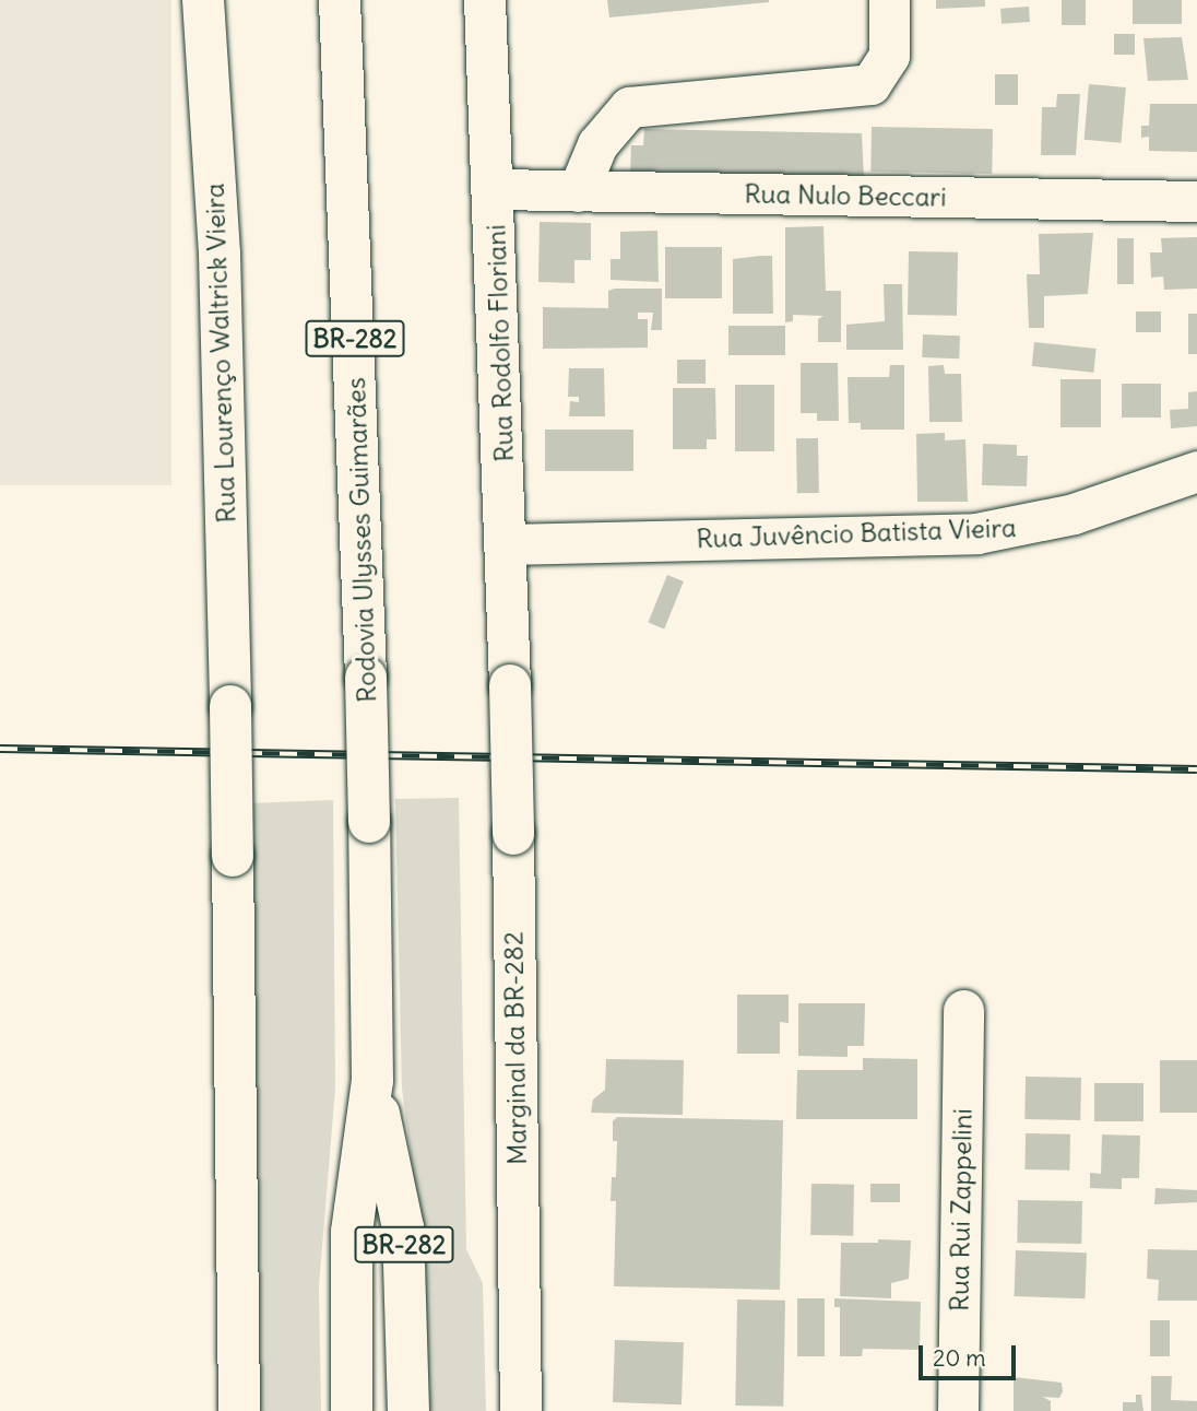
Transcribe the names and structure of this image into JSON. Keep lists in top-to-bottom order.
{
  "streets": {
    "main road": [
      "BR-282",
      "Rua Rodolfo Floriani",
      "Rua Lourenço Waltrick Vieira",
      "Rodovia Ulysses Guimarães",
      "Marginal da BR-282"
    ],
    "street": ["Rua Nulo Beccari", "Rua Juvêncio Batista Vieira", "Rua Rui Zappelini"]
  },
  "crossings": [
    ["Rua Nulo Beccari", "Rua Rodolfo Floriani"],
    ["Rua Rodolfo Floriani", "Rua Juvêncio Batista Vieira"],
    ["Rua Rodolfo Floriani", "Marginal da BR-282"]
  ],
  "scale_bar": "20 m"
}
